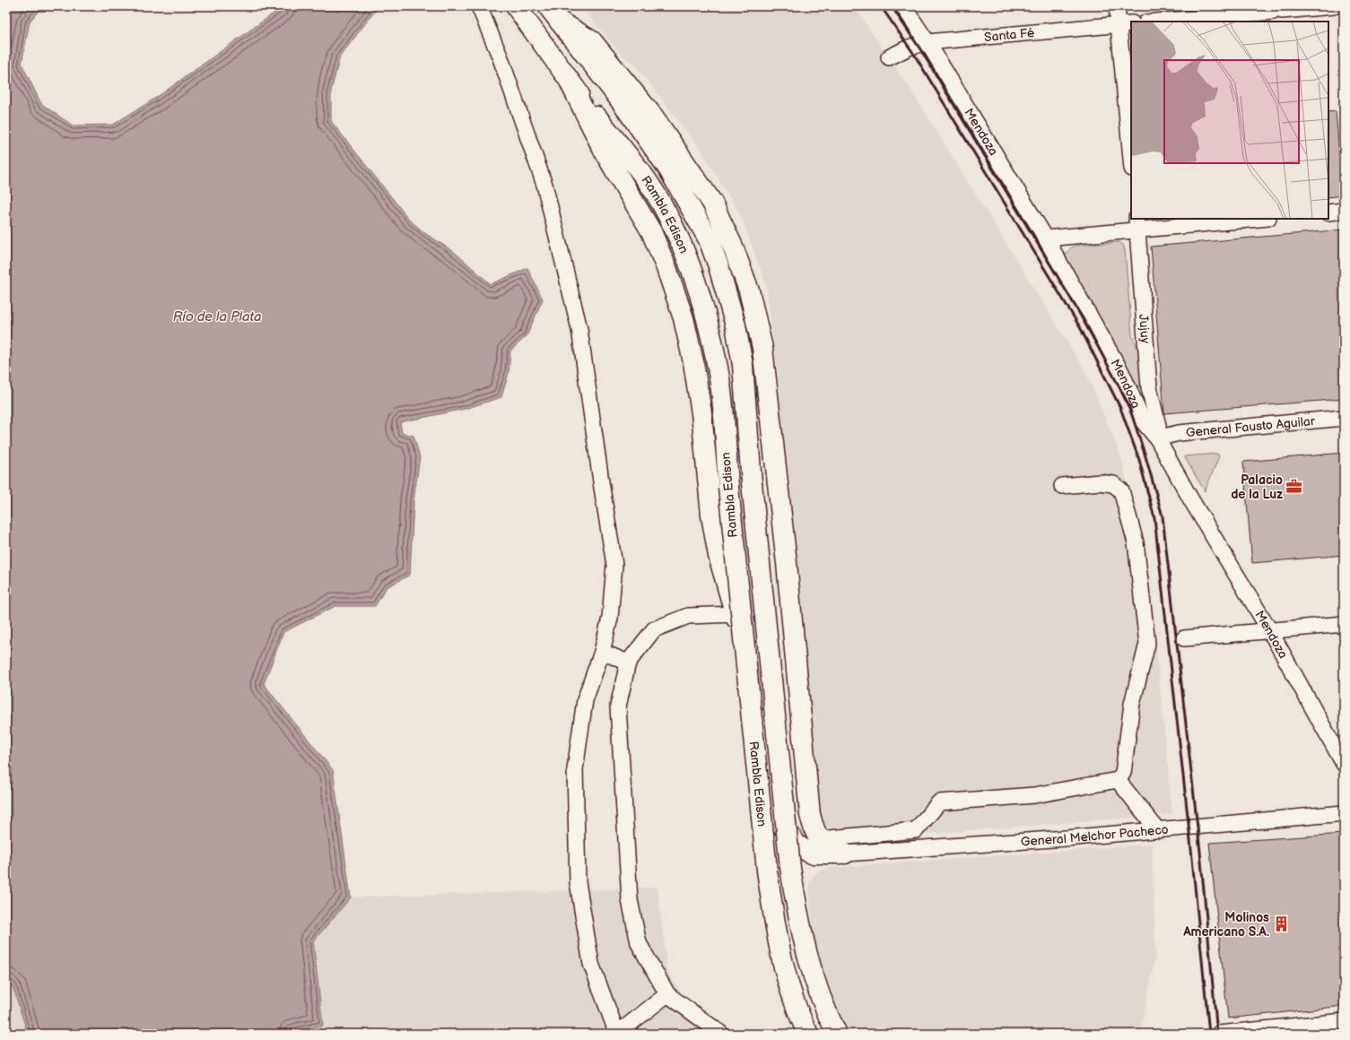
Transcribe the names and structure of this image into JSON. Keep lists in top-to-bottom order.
{
  "streets": {
    "main road": ["Rambla Edison"],
    "street": [
      "Santa Fé",
      "Mendoza",
      "Jujuy",
      "General Fausto Aguilar",
      "General Melchor Pacheco"
    ]
  },
  "crossings": [
    ["Santa Fé", "Mendoza"],
    ["Mendoza", "Jujuy"],
    ["Mendoza", "General Fausto Aguilar"],
    ["Jujuy", "General Fausto Aguilar"]
  ],
  "water": ["Río de la Plata"],
  "places": {
    "office": ["Palacio de la Luz"],
    "building": ["Molinos Americano S.A."]
  }
}
